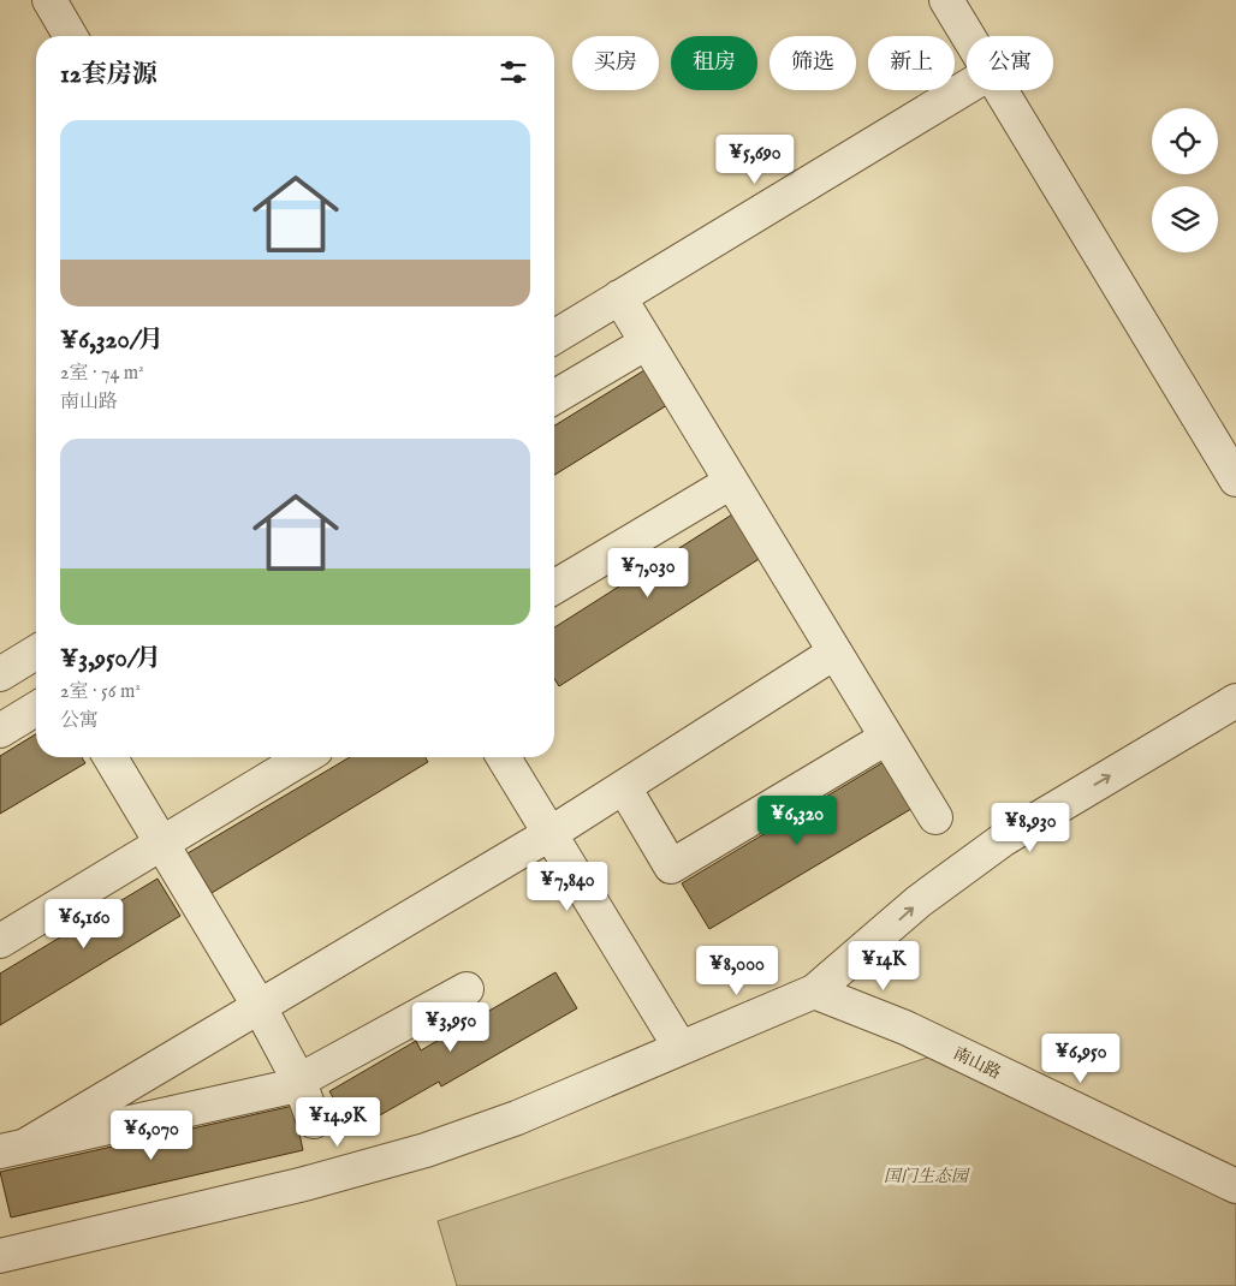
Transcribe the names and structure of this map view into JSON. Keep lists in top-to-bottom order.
{
  "streets": {
    "street": ["南山路"]
  },
  "parks": ["国门生态园"],
  "page": {
    "chip": [
      "买房",
      "租房",
      "筛选",
      "新上",
      "公寓"
    ],
    "heading": "12套房源",
    "list": [
      {
        "name": "¥6,320/月",
        "note": "2室 · 74 m² · 南山路"
      },
      {
        "name": "¥3,950/月",
        "note": "2室 · 56 m² · 公寓"
      }
    ],
    "price": [
      "¥5,690",
      "¥7,030",
      "¥6,320",
      "¥8,930",
      "¥7,840",
      "¥6,160",
      "¥14K",
      "¥8,000",
      "¥3,950",
      "¥6,950",
      "¥14.9K",
      "¥6,070"
    ]
  }
}
